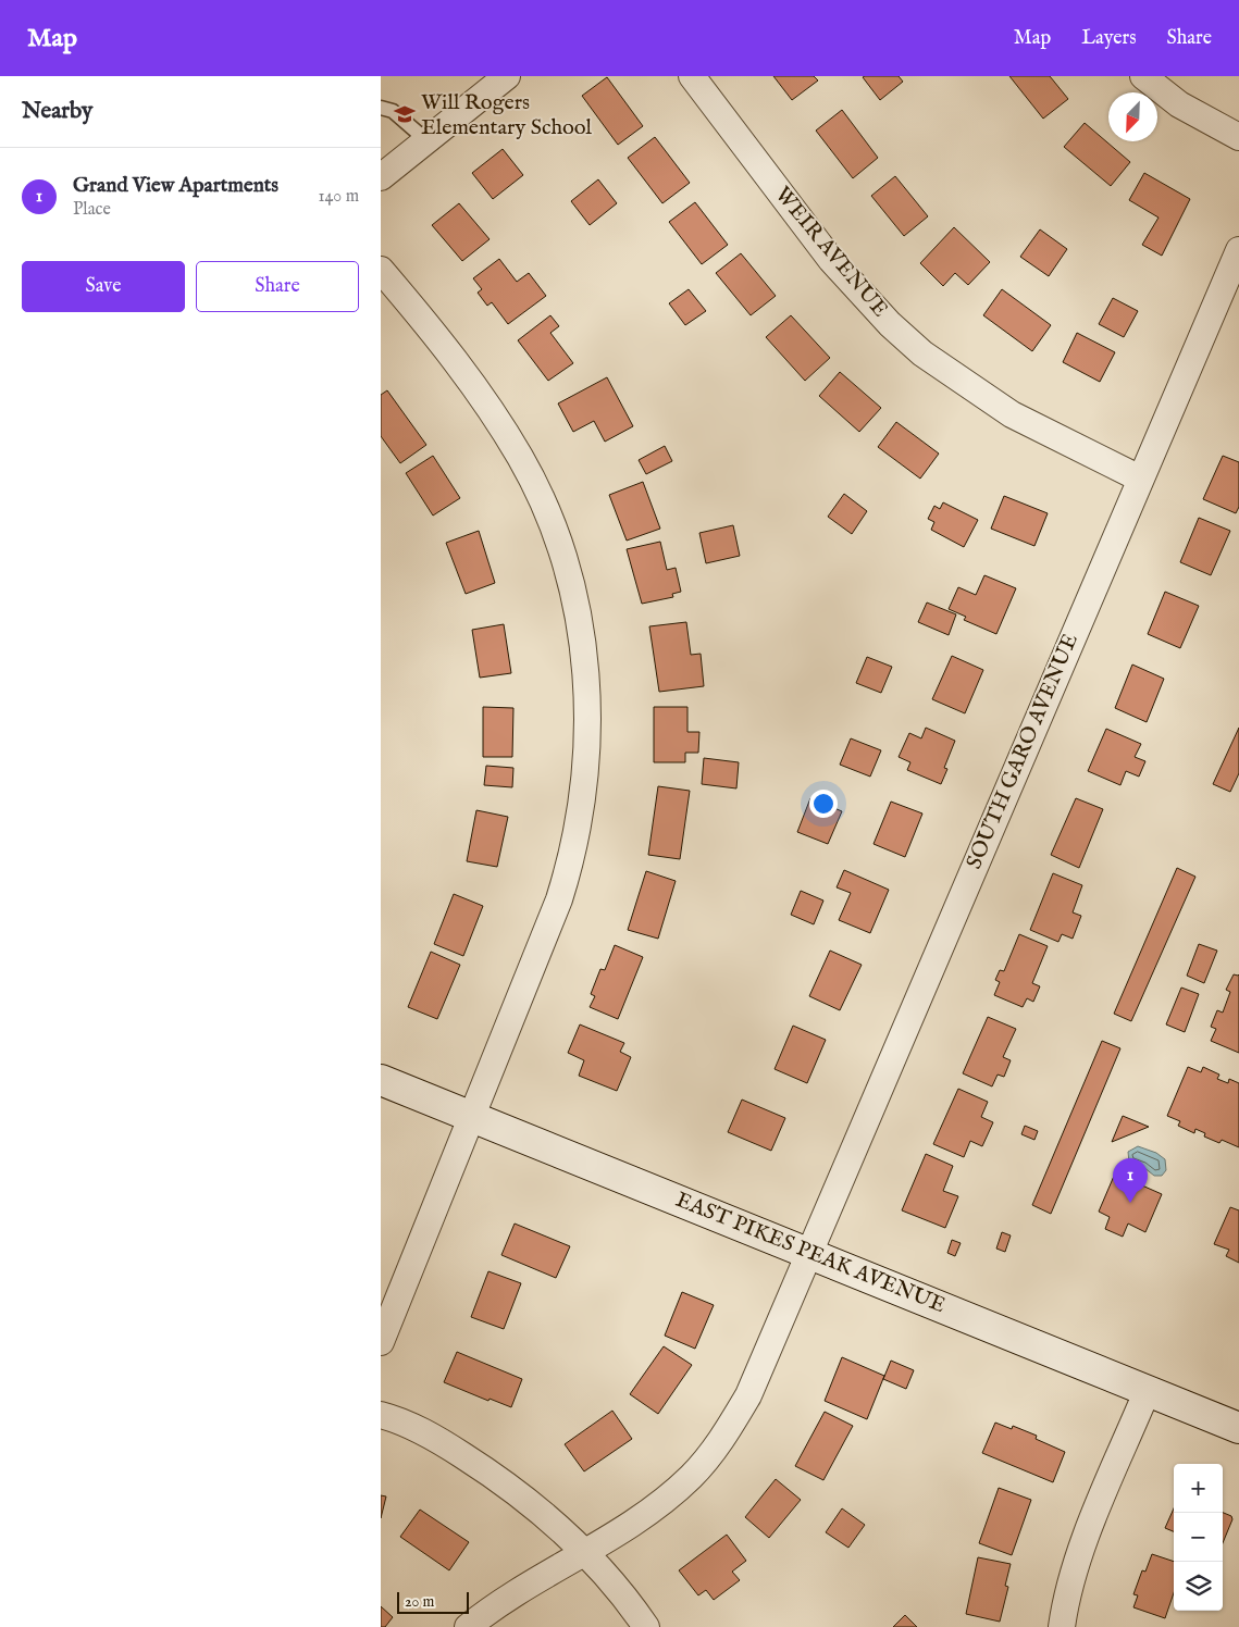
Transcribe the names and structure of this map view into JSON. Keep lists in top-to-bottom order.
{
  "streets": {
    "main road": ["EAST PIKES PEAK AVENUE"],
    "street": ["WEIR AVENUE", "SOUTH GARO AVENUE"]
  },
  "crossings": [
    ["WEIR AVENUE", "SOUTH GARO AVENUE"],
    ["SOUTH GARO AVENUE", "EAST PIKES PEAK AVENUE"]
  ],
  "places": {
    "school or university": ["Will Rogers Elementary School"]
  },
  "scale_bar": "20 m",
  "north": "bottom left",
  "page": {
    "header": "Map",
    "nav": ["Map", "Layers", "Share"],
    "heading": "Nearby",
    "list": [
      {
        "mark": "1",
        "name": "Grand View Apartments",
        "note": "Place",
        "value": "140 m"
      }
    ],
    "buttons": ["Save", "Share"],
    "pins": "1",
    "map_buttons": ["+", "−"],
    "scale": "20 m"
  }
}
